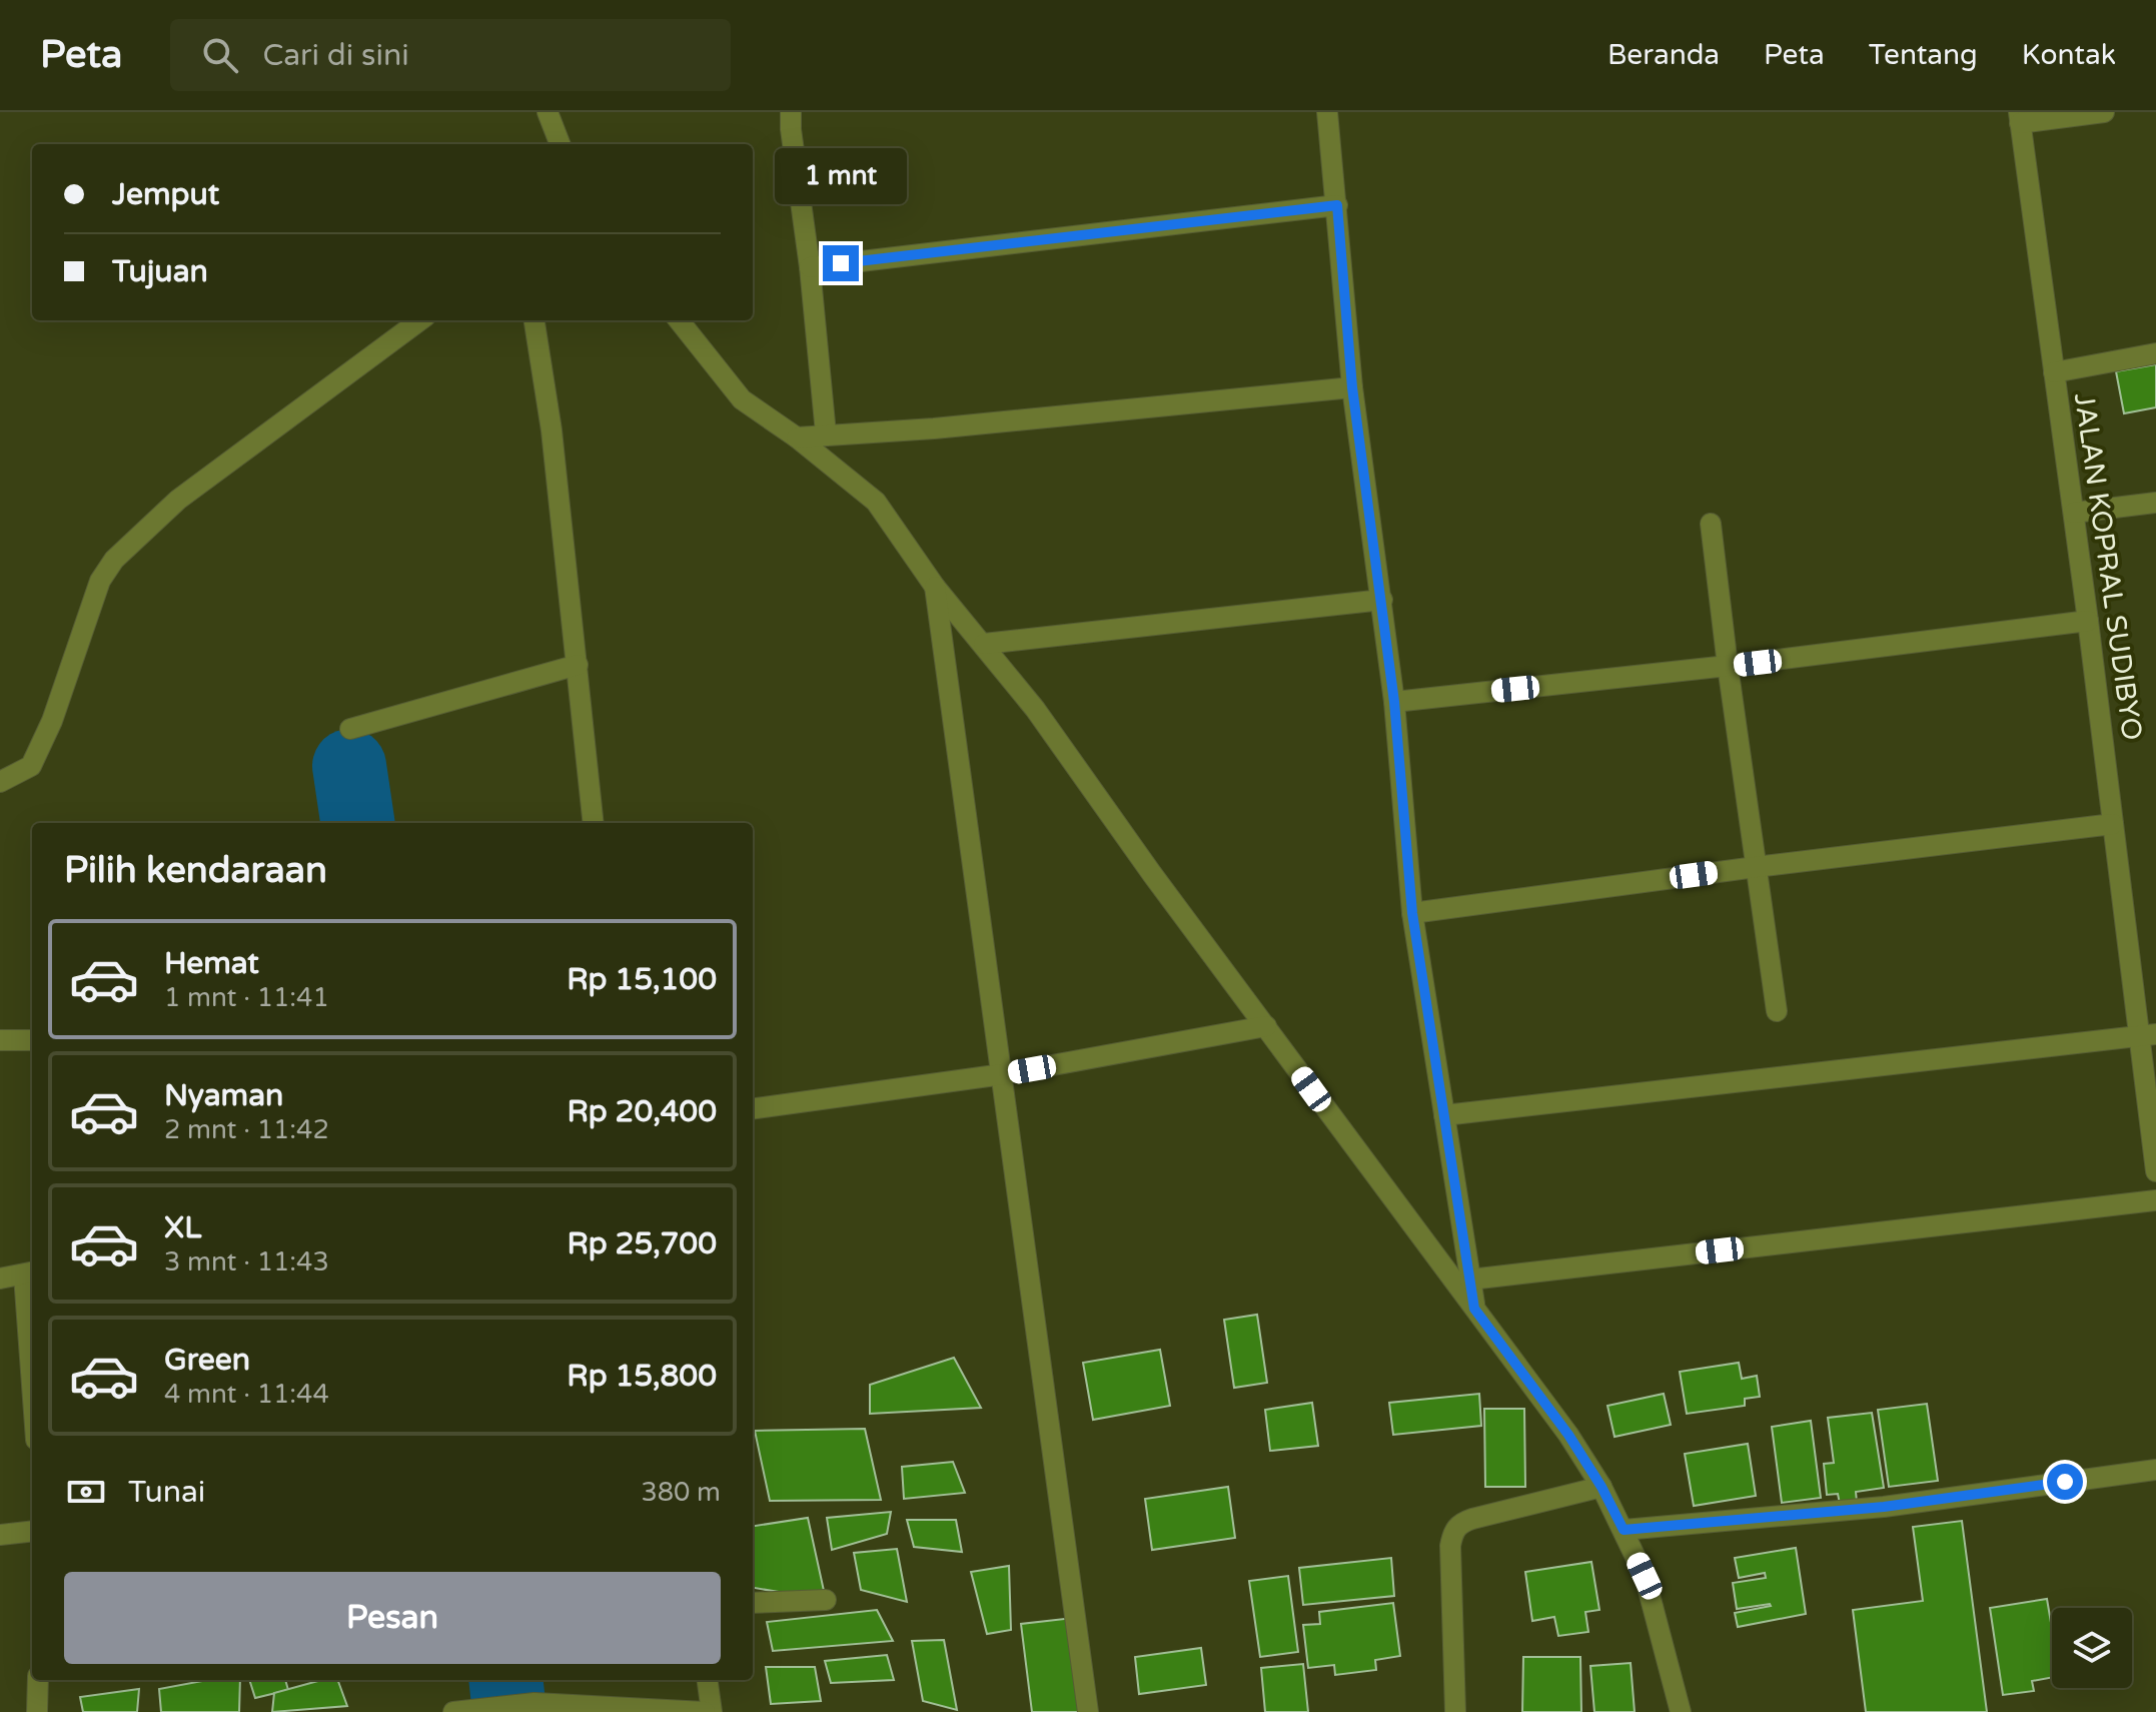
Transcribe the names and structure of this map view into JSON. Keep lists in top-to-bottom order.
{
  "streets": {
    "street": ["JALAN KOPRAL SUDIBYO"]
  },
  "page": {
    "header": "Peta",
    "search": "Cari di sini",
    "nav": [
      "Beranda",
      "Peta",
      "Tentang",
      "Kontak"
    ],
    "banner": ["Jemput", "Tujuan"],
    "bubble": "1 mnt",
    "heading": "Pilih kendaraan",
    "list": [
      {
        "name": "Hemat",
        "note": "1 mnt · 11:41",
        "value": "Rp 15,100"
      },
      {
        "name": "Nyaman",
        "note": "2 mnt · 11:42",
        "value": "Rp 20,400"
      },
      {
        "name": "XL",
        "note": "3 mnt · 11:43",
        "value": "Rp 25,700"
      },
      {
        "name": "Green",
        "note": "4 mnt · 11:44",
        "value": "Rp 15,800"
      }
    ],
    "pay": ["Tunai", "380 m"],
    "buttons": "Pesan"
  }
}
